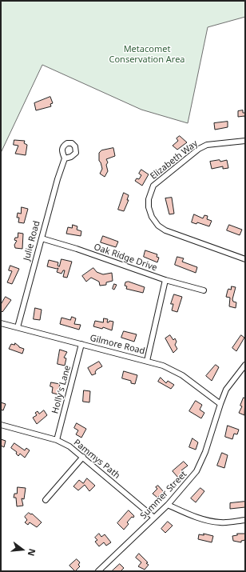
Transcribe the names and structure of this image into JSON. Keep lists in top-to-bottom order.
{
  "streets": {
    "street": [
      "Elizabeth Way",
      "Julie Road",
      "Oak Ridge Drive",
      "Gilmore Road",
      "Holly's Lane",
      "Pammys Path",
      "Summer Street"
    ]
  },
  "crossings": [
    ["Julie Road", "Oak Ridge Drive"],
    ["Julie Road", "Gilmore Road"],
    ["Gilmore Road", "Holly's Lane"],
    ["Gilmore Road", "Summer Street"],
    ["Holly's Lane", "Pammys Path"],
    ["Pammys Path", "Summer Street"]
  ],
  "parks": ["Metacomet Conservation Area"],
  "north": "right"
}
